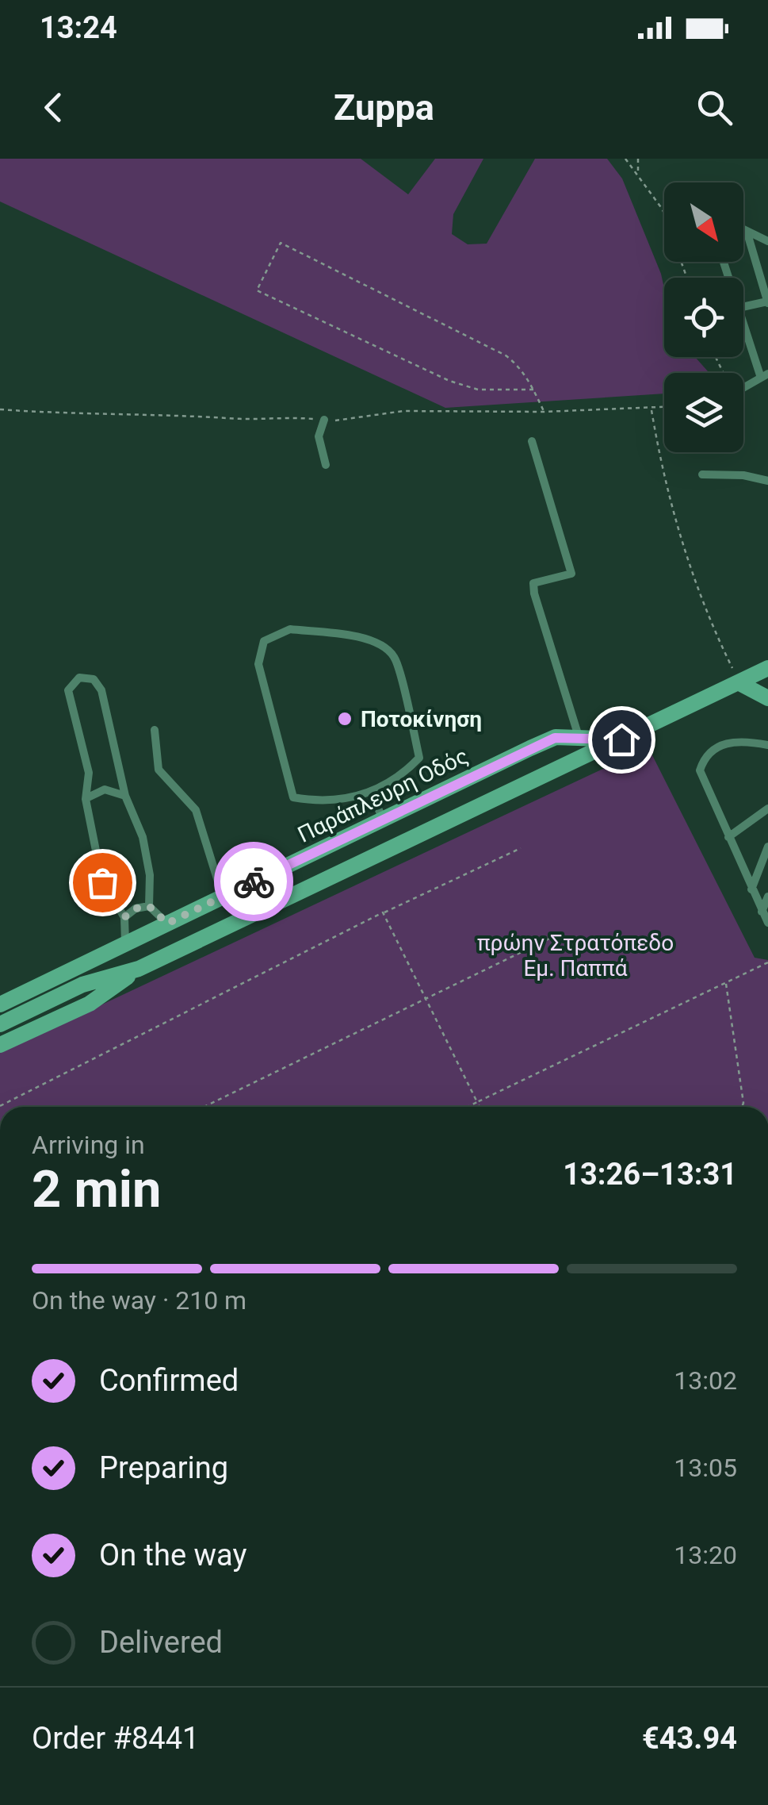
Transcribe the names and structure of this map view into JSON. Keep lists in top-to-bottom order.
{
  "streets": {
    "main road": ["Παράπλευρη Οδός"]
  },
  "parks": ["πρώην Στρατόπεδο Εμ. Παππά"],
  "places": ["Ποτοκίνηση"],
  "north": "bottom right",
  "page": {
    "status": "13:24",
    "header": "Zuppa",
    "heading": ["2 min", "Arriving in", "13:26–13:31"],
    "panel": ["Order #8441", "€43.94"],
    "bar": "On the way · 210 m",
    "list": [
      ["Confirmed", "13:02"],
      ["Preparing", "13:05"],
      ["On the way", "13:20"],
      "Delivered"
    ]
  }
}
